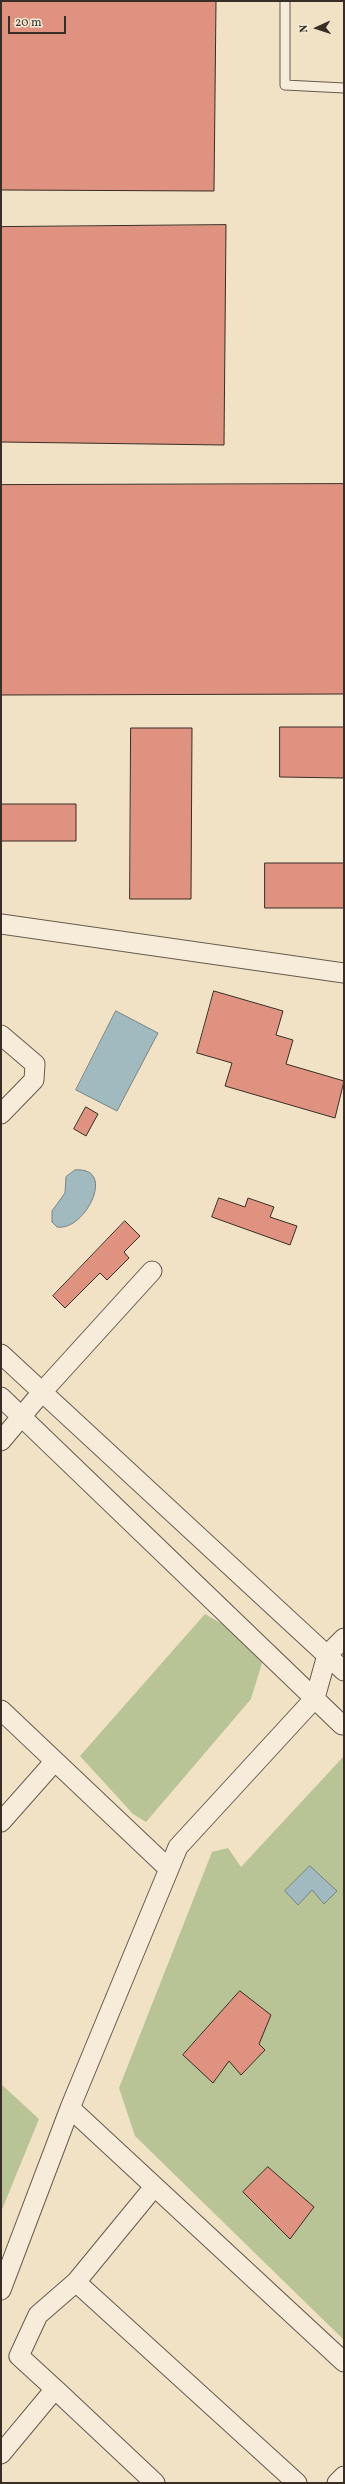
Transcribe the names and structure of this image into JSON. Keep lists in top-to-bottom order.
{
  "scale_bar": "20 m",
  "north": "left"
}
